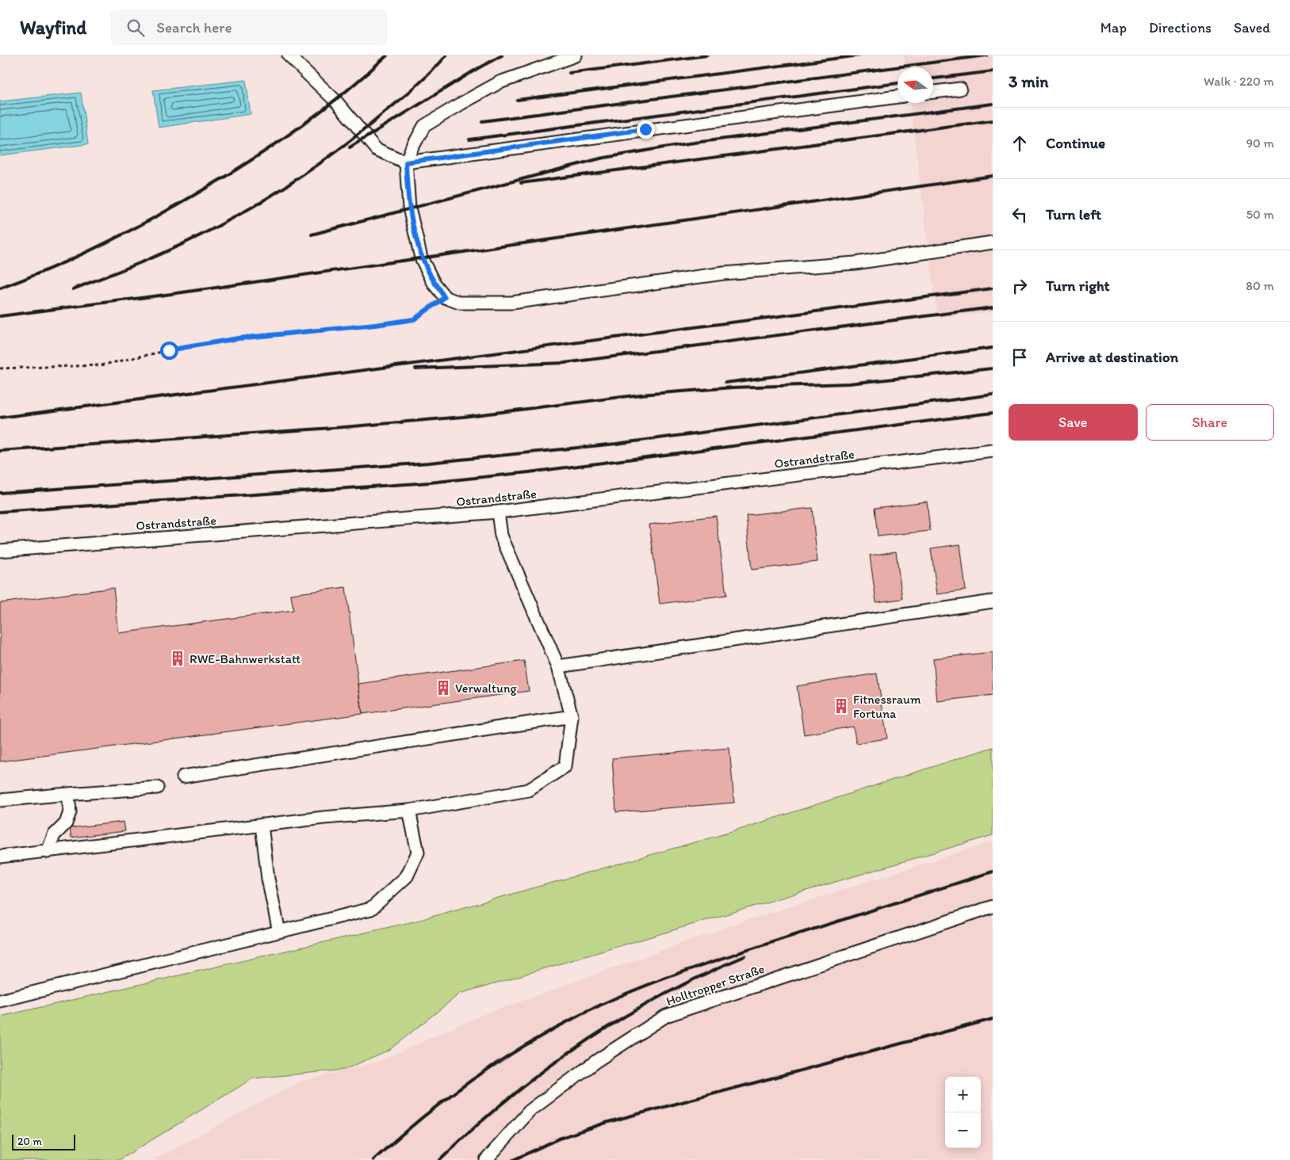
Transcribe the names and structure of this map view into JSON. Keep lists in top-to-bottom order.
{
  "streets": {
    "lane": ["Ostrandstraße", "Holltropper Straße"]
  },
  "places": {
    "building": ["RWE-Bahnwerkstatt", "Verwaltung", "Fitnessraum Fortuna"]
  },
  "scale_bar": "20 m",
  "north": "left",
  "page": {
    "header": "Wayfind",
    "search": "Search here",
    "nav": ["Map", "Directions", "Saved"],
    "heading": ["3 min", "Walk · 220 m"],
    "list": [
      ["Continue", "90 m"],
      ["Turn left", "50 m"],
      ["Turn right", "80 m"],
      "Arrive at destination"
    ],
    "buttons": ["Save", "Share"],
    "map_buttons": ["+", "−"],
    "scale": "20 m"
  }
}
